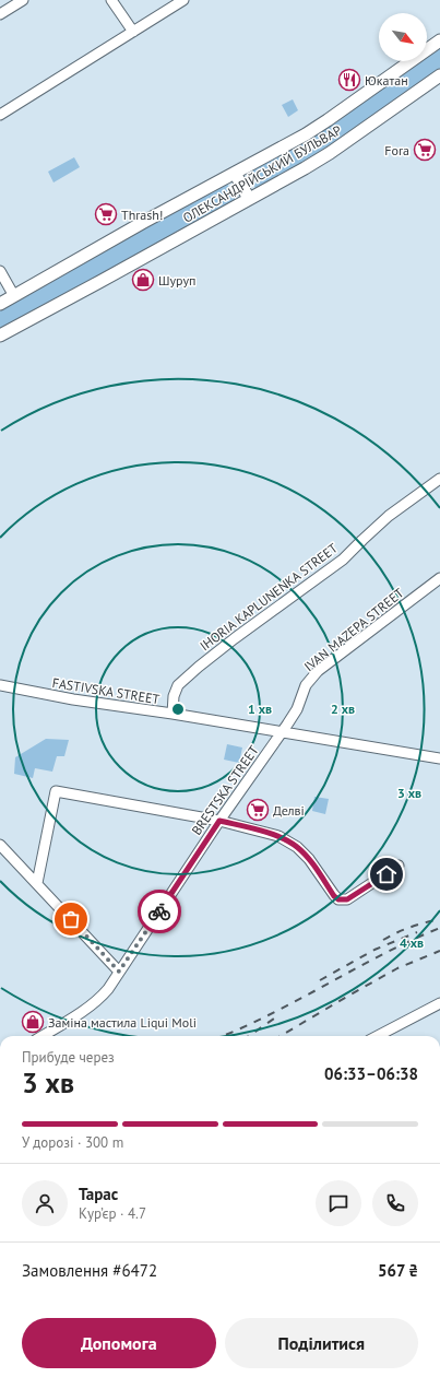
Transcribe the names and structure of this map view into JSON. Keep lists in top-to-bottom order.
{
  "streets": {
    "main road": ["ОЛЕКСАНДРІЙСЬКИЙ БУЛЬВАР"],
    "street": [
      "IHORIA KAPLUNENKA STREET",
      "IVAN MAZEPA STREET",
      "FASTIVSKA STREET",
      "BRESTSKA STREET"
    ]
  },
  "crossings": [
    ["IHORIA KAPLUNENKA STREET", "FASTIVSKA STREET"],
    ["IVAN MAZEPA STREET", "FASTIVSKA STREET"],
    ["IVAN MAZEPA STREET", "BRESTSKA STREET"],
    ["FASTIVSKA STREET", "BRESTSKA STREET"]
  ],
  "places": {
    "restaurant": ["Юкатан"],
    "supermarket": ["Fora", "Thrash!", "Делві"],
    "shop": ["Шуруп", "Заміна мастила Liqui Moli"]
  },
  "north": "bottom right",
  "page": {
    "heading": ["3 хв", "Прибуде через", "06:33–06:38"],
    "panel": [
      "Тарас",
      "Кур’єр · 4.7",
      "Замовлення #6472",
      "567 ₴"
    ],
    "bar": "У дорозі · 300 m",
    "buttons": ["Допомога", "Поділитися"]
  },
  "rings": [
    "1 хв",
    "2 хв",
    "3 хв",
    "4 хв"
  ]
}
